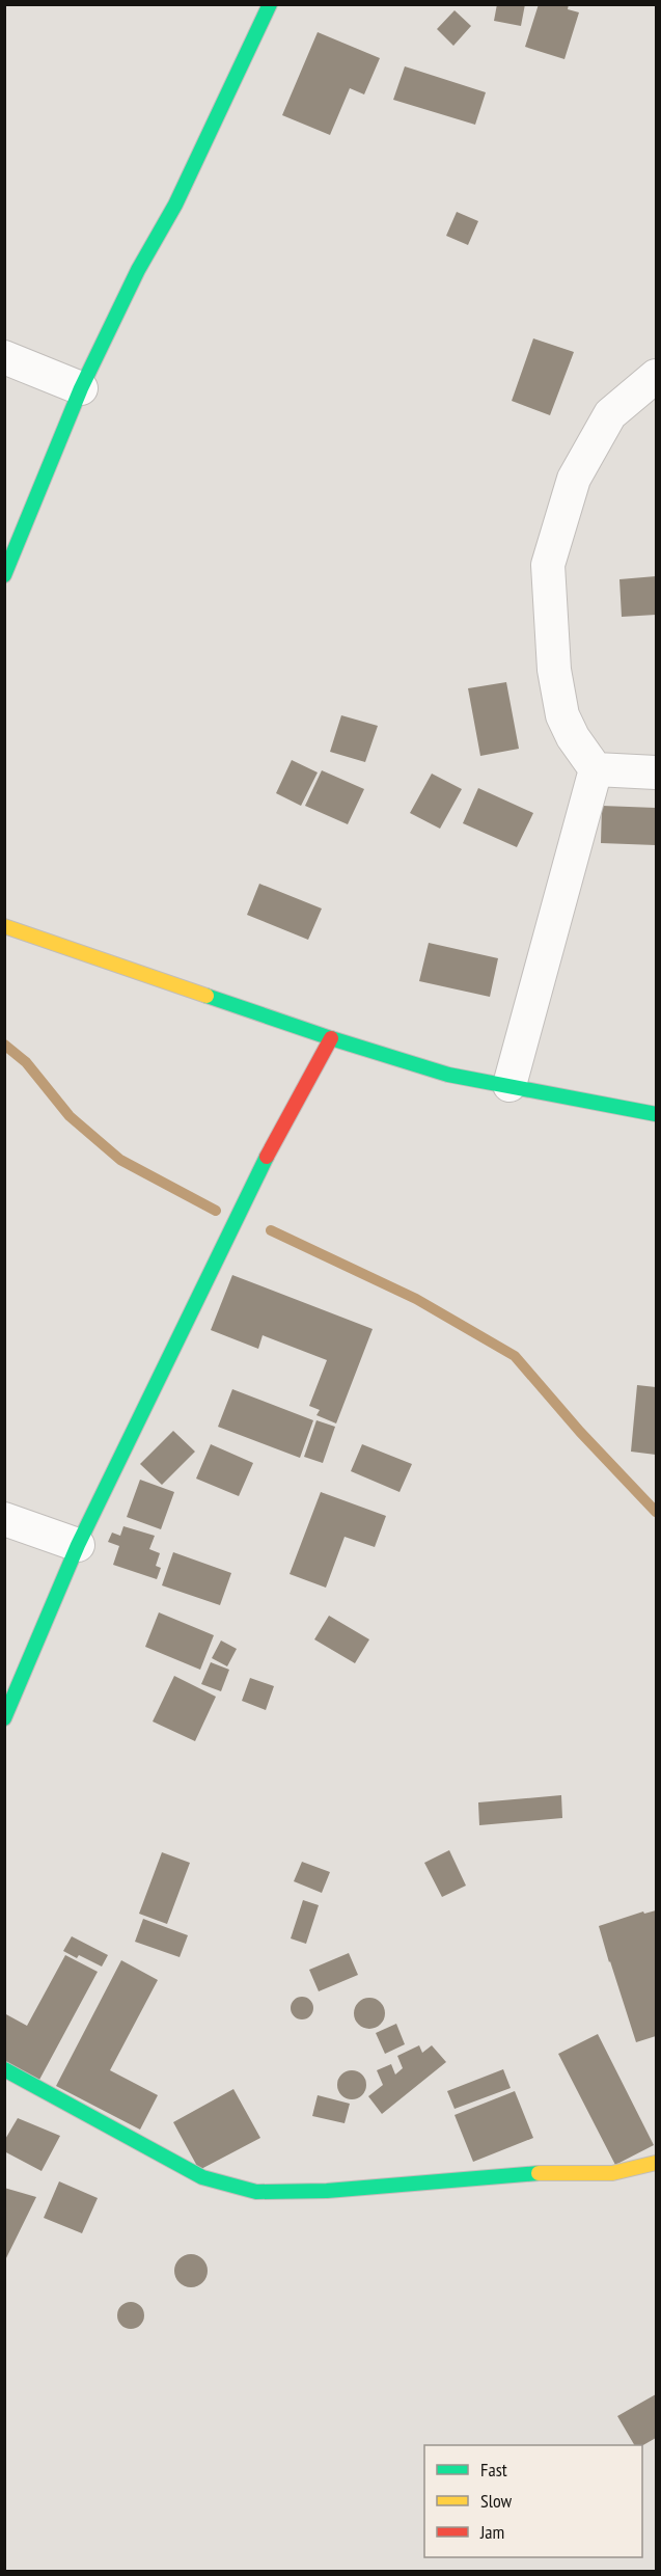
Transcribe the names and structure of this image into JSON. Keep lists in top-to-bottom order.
{
  "legend": ["Fast", "Slow", "Jam"]
}
